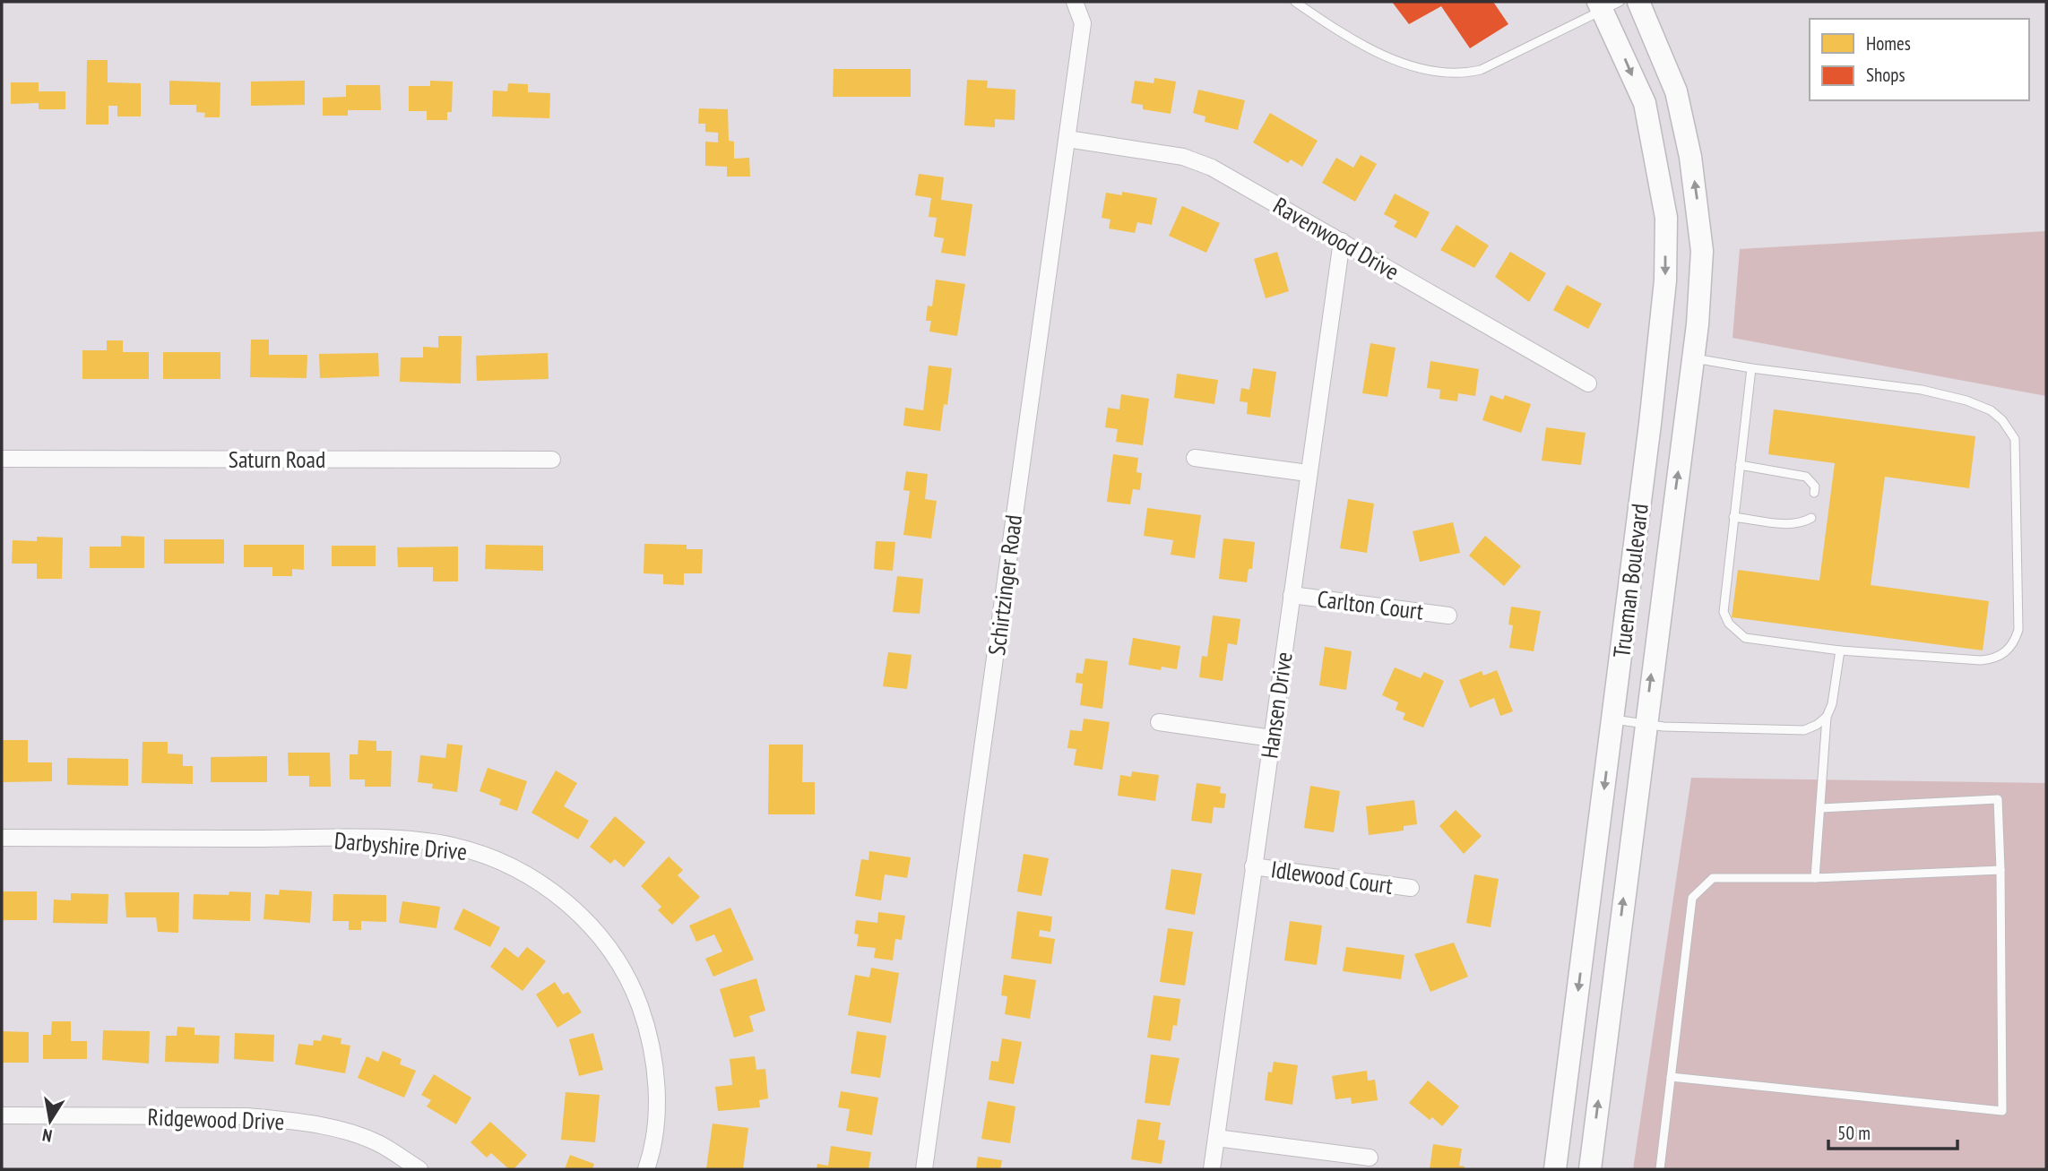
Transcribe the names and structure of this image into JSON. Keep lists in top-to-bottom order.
{
  "streets": {
    "main road": ["Trueman Boulevard"],
    "street": [
      "Ravenwood Drive",
      "Saturn Road",
      "Schirtzinger Road",
      "Carlton Court",
      "Hansen Drive",
      "Darbyshire Drive",
      "Idlewood Court",
      "Ridgewood Drive"
    ]
  },
  "crossings": [
    ["Ravenwood Drive", "Schirtzinger Road"],
    ["Ravenwood Drive", "Hansen Drive"],
    ["Carlton Court", "Hansen Drive"],
    ["Hansen Drive", "Idlewood Court"]
  ],
  "legend": ["Homes", "Shops"],
  "scale_bar": "50 m",
  "north": "bottom"
}
